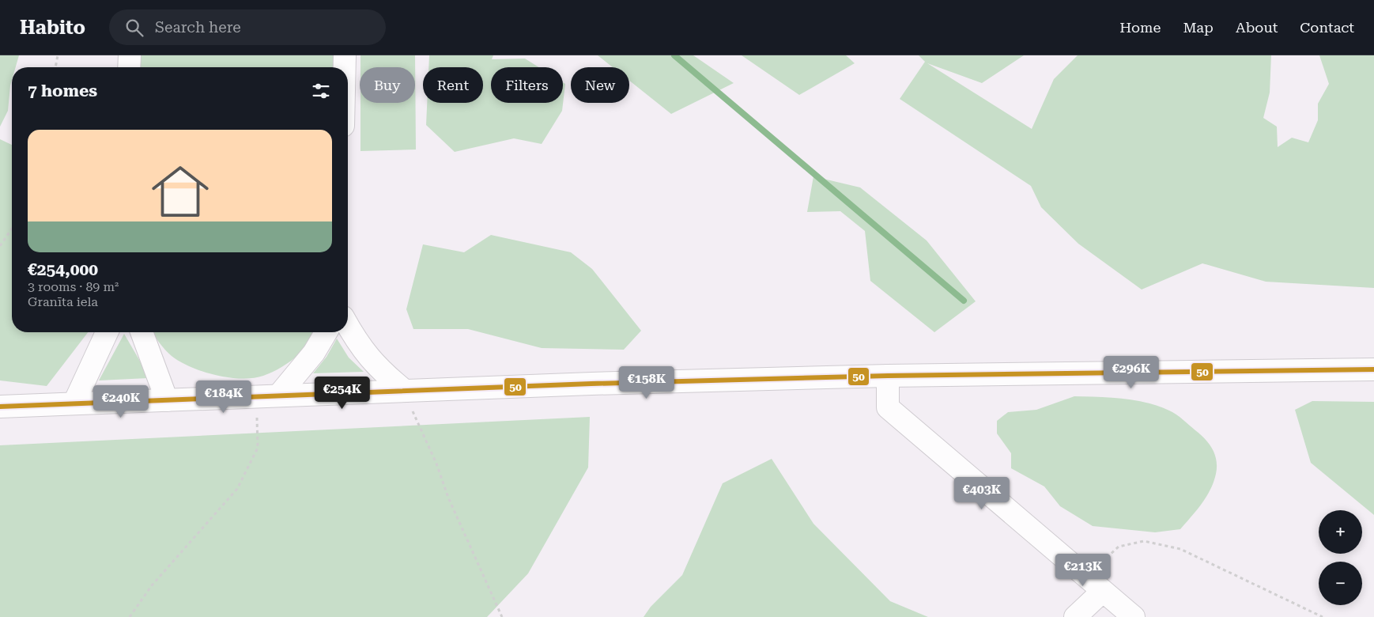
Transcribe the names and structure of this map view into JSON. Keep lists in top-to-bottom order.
{
  "lines": ["transit line 50"],
  "page": {
    "header": "Habito",
    "search": "Search here",
    "nav": [
      "Home",
      "Map",
      "About",
      "Contact"
    ],
    "chip": [
      "Buy",
      "Rent",
      "Filters",
      "New"
    ],
    "heading": "7 homes",
    "list": [
      {
        "name": "€254,000",
        "note": "3 rooms · 89 m² · Granīta iela"
      }
    ],
    "price": [
      "€296K",
      "€158K",
      "€254K",
      "€184K",
      "€240K",
      "€403K",
      "€213K"
    ],
    "map_buttons": ["+", "−"]
  }
}
